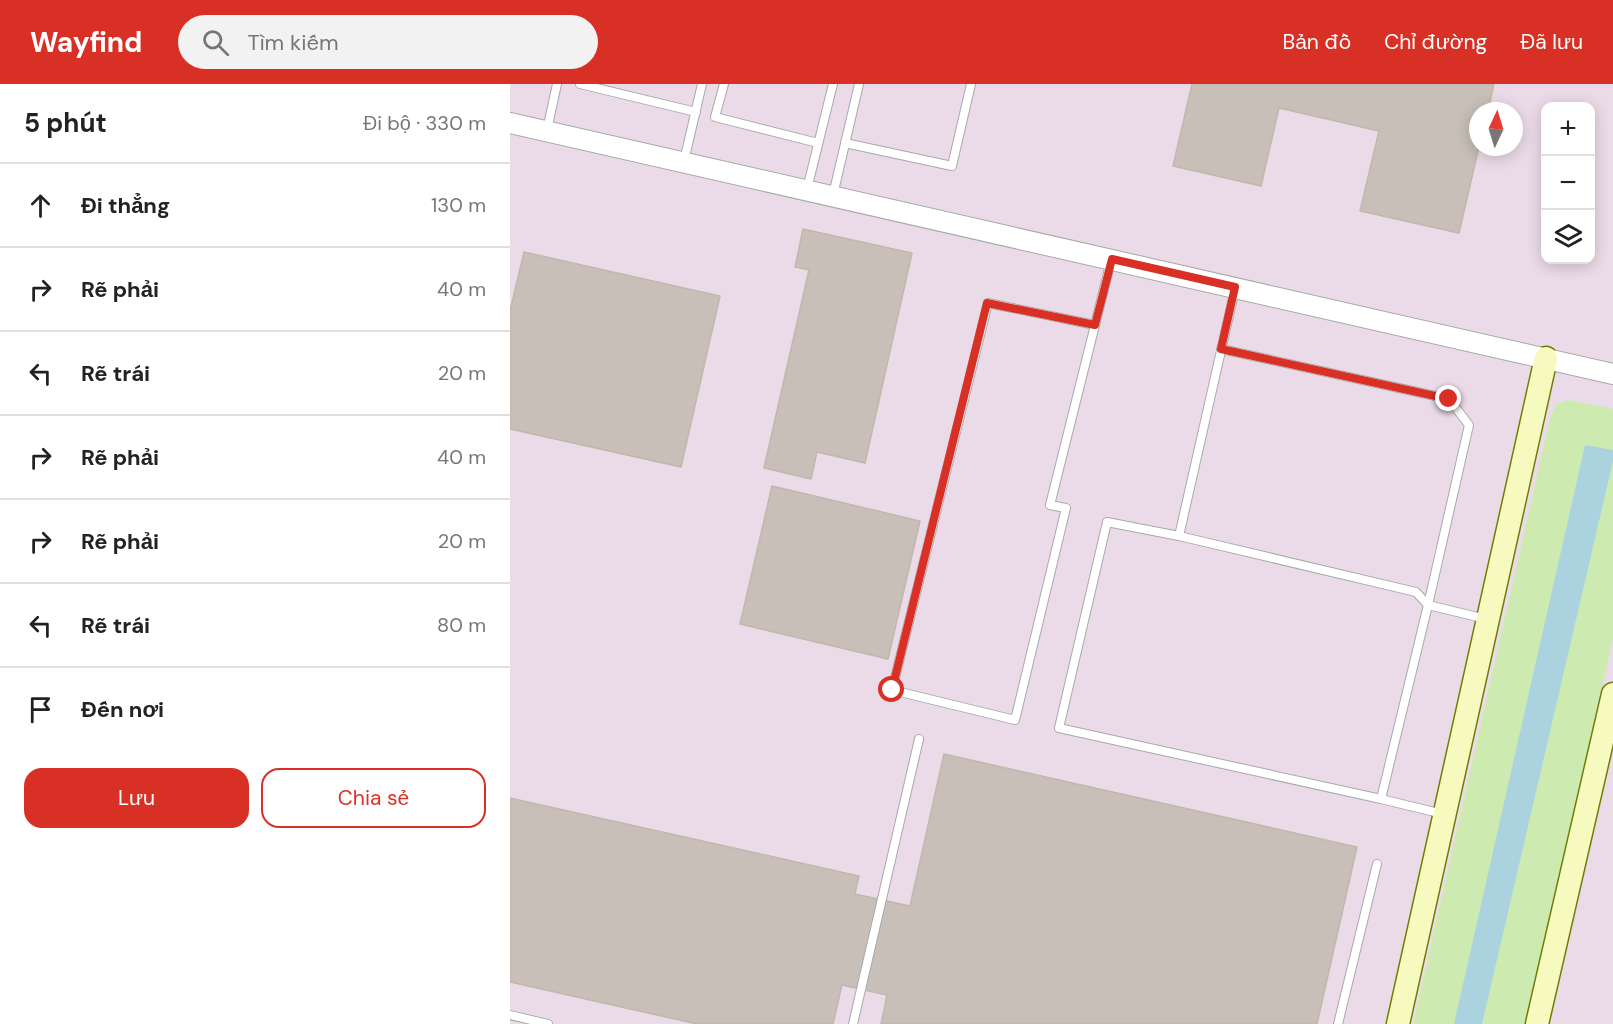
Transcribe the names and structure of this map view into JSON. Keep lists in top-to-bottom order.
{
  "north": "top",
  "page": {
    "header": "Wayfind",
    "search": "Tìm kiếm",
    "nav": ["Bản đồ", "Chỉ đường", "Đã lưu"],
    "heading": ["5 phút", "Đi bộ · 330 m"],
    "map_buttons": ["+", "−"],
    "list": [
      ["Đi thẳng", "130 m"],
      ["Rẽ phải", "40 m"],
      ["Rẽ trái", "20 m"],
      ["Rẽ phải", "40 m"],
      ["Rẽ phải", "20 m"],
      ["Rẽ trái", "80 m"],
      "Đến nơi"
    ],
    "buttons": ["Lưu", "Chia sẻ"]
  }
}
